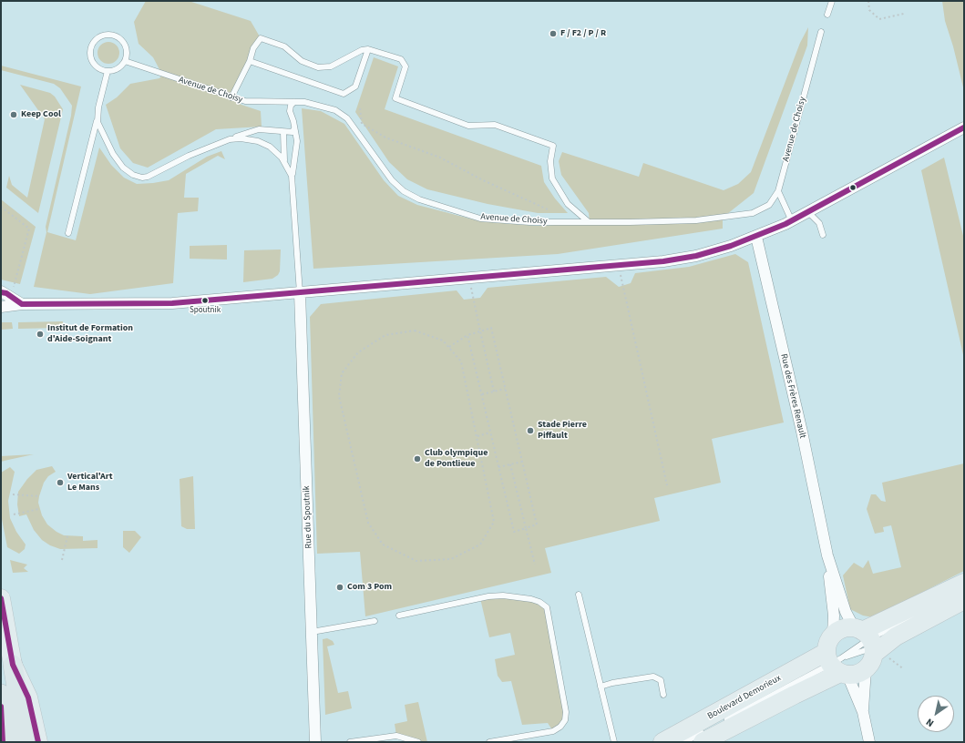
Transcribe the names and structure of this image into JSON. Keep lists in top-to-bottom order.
{
  "streets": {
    "main road": ["Boulevard Demorieux"],
    "street": ["Rue des Frères Renault", "Rue du Spoutnik"],
    "lane": ["Avenue de Choisy"]
  },
  "places": [
    "F / F2 / P / R",
    "Keep Cool",
    "Spoutnik",
    "Institut de Formation d'Aide-Soignant",
    "Stade Pierre Piffault",
    "Club olympique de Pontlieue",
    "Vertical'Art Le Mans",
    "Com 3 Pom"
  ],
  "north": "bottom left"
}
